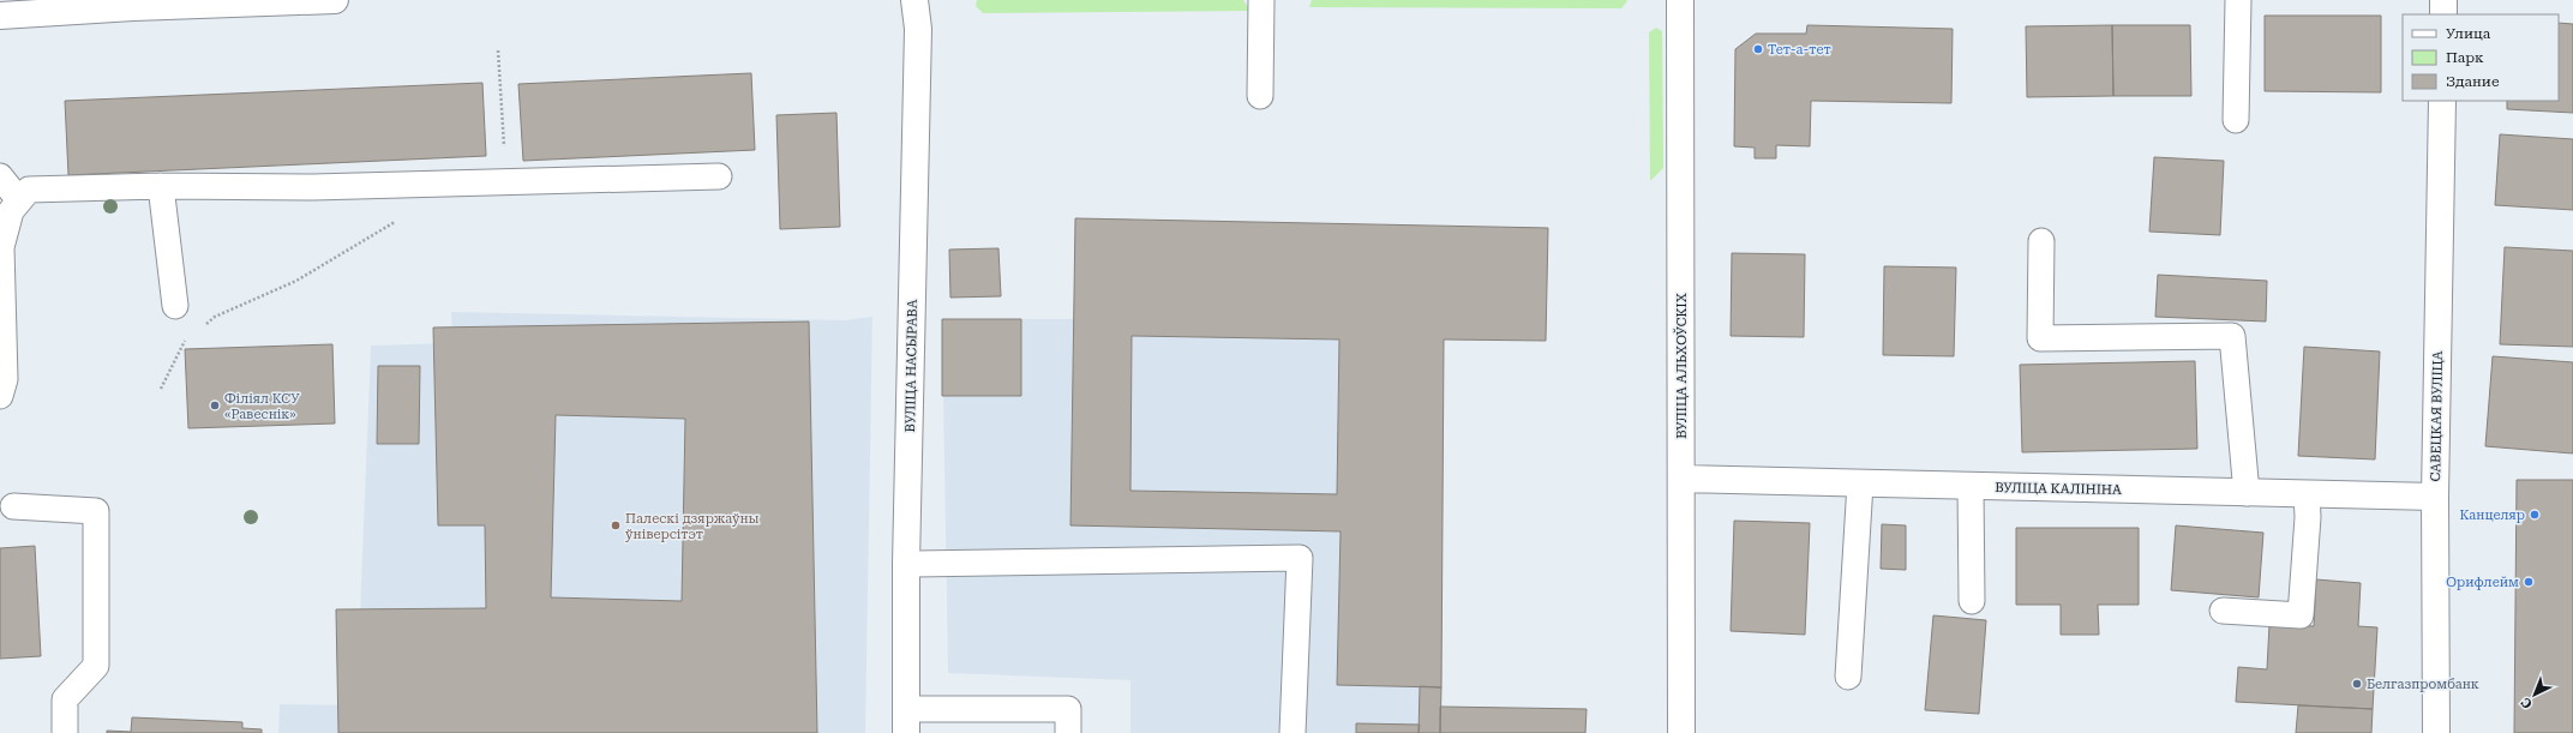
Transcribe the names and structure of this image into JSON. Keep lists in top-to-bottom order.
{
  "streets": {
    "street": [
      "ВУЛІЦА НАСЫРАВА",
      "ВУЛІЦА АЛЬХОЎСКІХ",
      "САВЕЦКАЯ ВУЛІЦА",
      "ВУЛІЦА КАЛІНІНА"
    ]
  },
  "crossings": [
    ["ВУЛІЦА АЛЬХОЎСКІХ", "ВУЛІЦА КАЛІНІНА"],
    ["САВЕЦКАЯ ВУЛІЦА", "ВУЛІЦА КАЛІНІНА"]
  ],
  "places": [
    "Тет-а-тет",
    "Філіял КСУ «Равеснік»",
    "Канцеляр",
    "Палескі дзяржаўны ўніверсітэт",
    "Орифлейм",
    "Белгазпромбанк"
  ],
  "legend": ["Улица", "Парк", "Здание"],
  "north": "bottom left"
}
